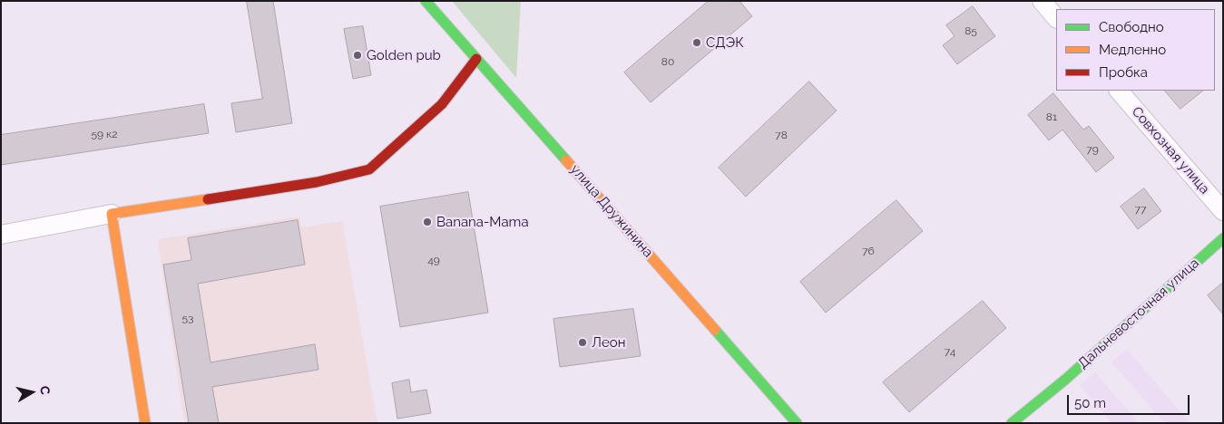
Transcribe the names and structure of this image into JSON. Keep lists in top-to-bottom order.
{
  "streets": {
    "street": ["Совхозная улица", "улица Дружинина", "Дальневосточная улица"]
  },
  "places": [
    "СДЭК",
    "Golden pub",
    "Banana-Mama",
    "Леон"
  ],
  "house_numbers": [
    "85",
    "80",
    "81",
    "59 к2",
    "78",
    "79",
    "77",
    "76",
    "49",
    "53",
    "74"
  ],
  "legend": ["Свободно", "Медленно", "Пробка"],
  "scale_bar": "50 m",
  "north": "right"
}
